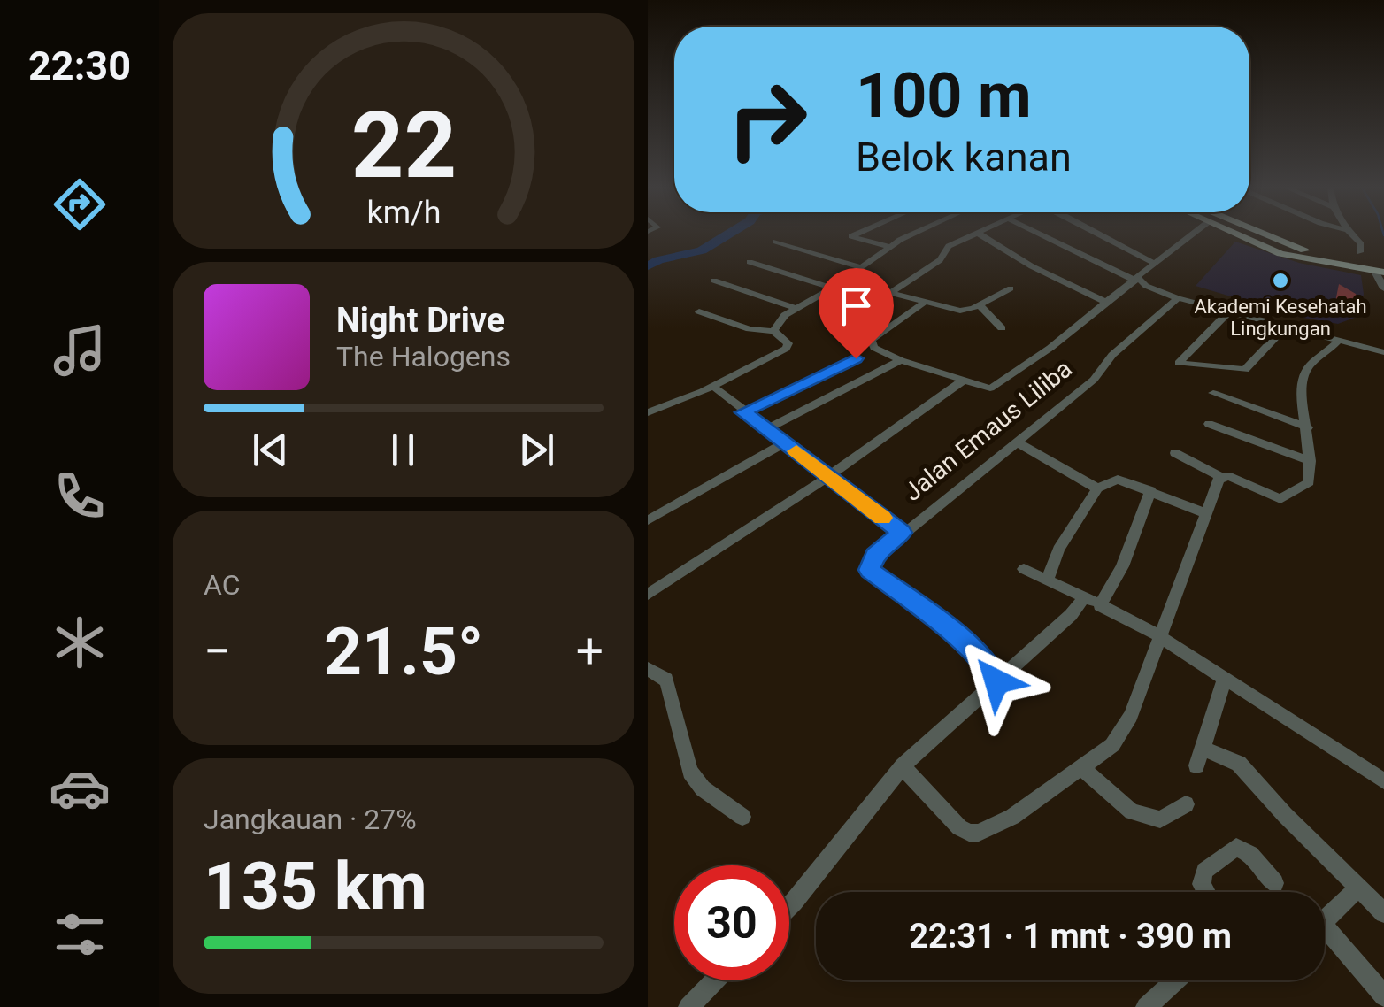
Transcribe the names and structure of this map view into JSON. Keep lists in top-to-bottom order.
{
  "streets": {
    "street": ["Jalan Emaus Liliba"]
  },
  "places": ["Akademi Kesehatah Lingkungan"],
  "page": {
    "tabs": "22:30",
    "turn": ["100 m", "Belok kanan"],
    "song": ["Night Drive", "The Halogens"],
    "tile": [
      "AC",
      ["Jangkauan · 27%", "135 km"]
    ],
    "heat": ["−", "21.5°", "+"],
    "limit": "30",
    "trip": "22:31 · 1 mnt · 390 m",
    "gauge": ["22", "km/h"]
  }
}
